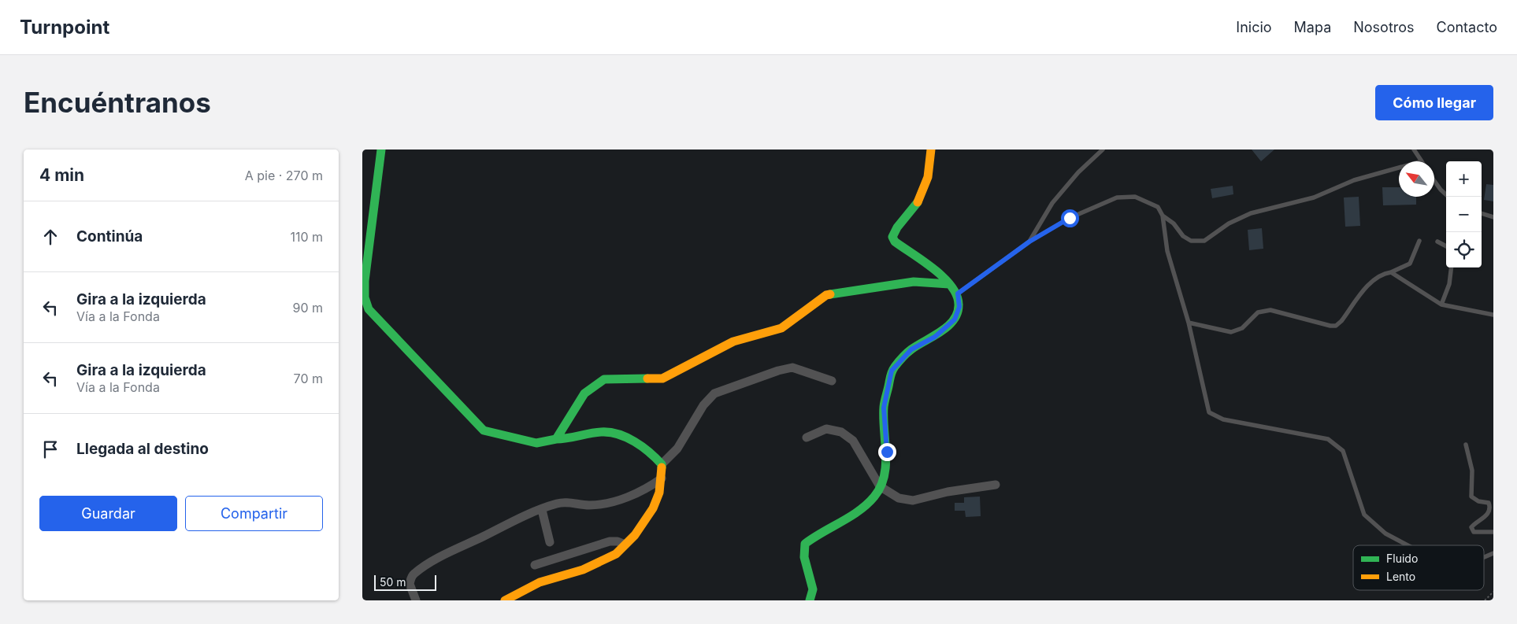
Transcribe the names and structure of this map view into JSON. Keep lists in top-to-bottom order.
{
  "legend": ["Fluido", "Lento"],
  "scale_bar": "50 m",
  "north": "top left",
  "page": {
    "header": "Turnpoint",
    "nav": [
      "Inicio",
      "Mapa",
      "Nosotros",
      "Contacto"
    ],
    "buttons": [
      "Cómo llegar",
      ["Guardar", "Compartir"]
    ],
    "title": "Encuéntranos",
    "heading": ["4 min", "A pie · 270 m"],
    "map_buttons": ["+", "−"],
    "list": [
      ["Continúa", "110 m"],
      ["Gira a la izquierda", "Vía a la Fonda", "90 m"],
      ["Gira a la izquierda", "Vía a la Fonda", "70 m"],
      "Llegada al destino"
    ],
    "scale": "50 m"
  }
}
